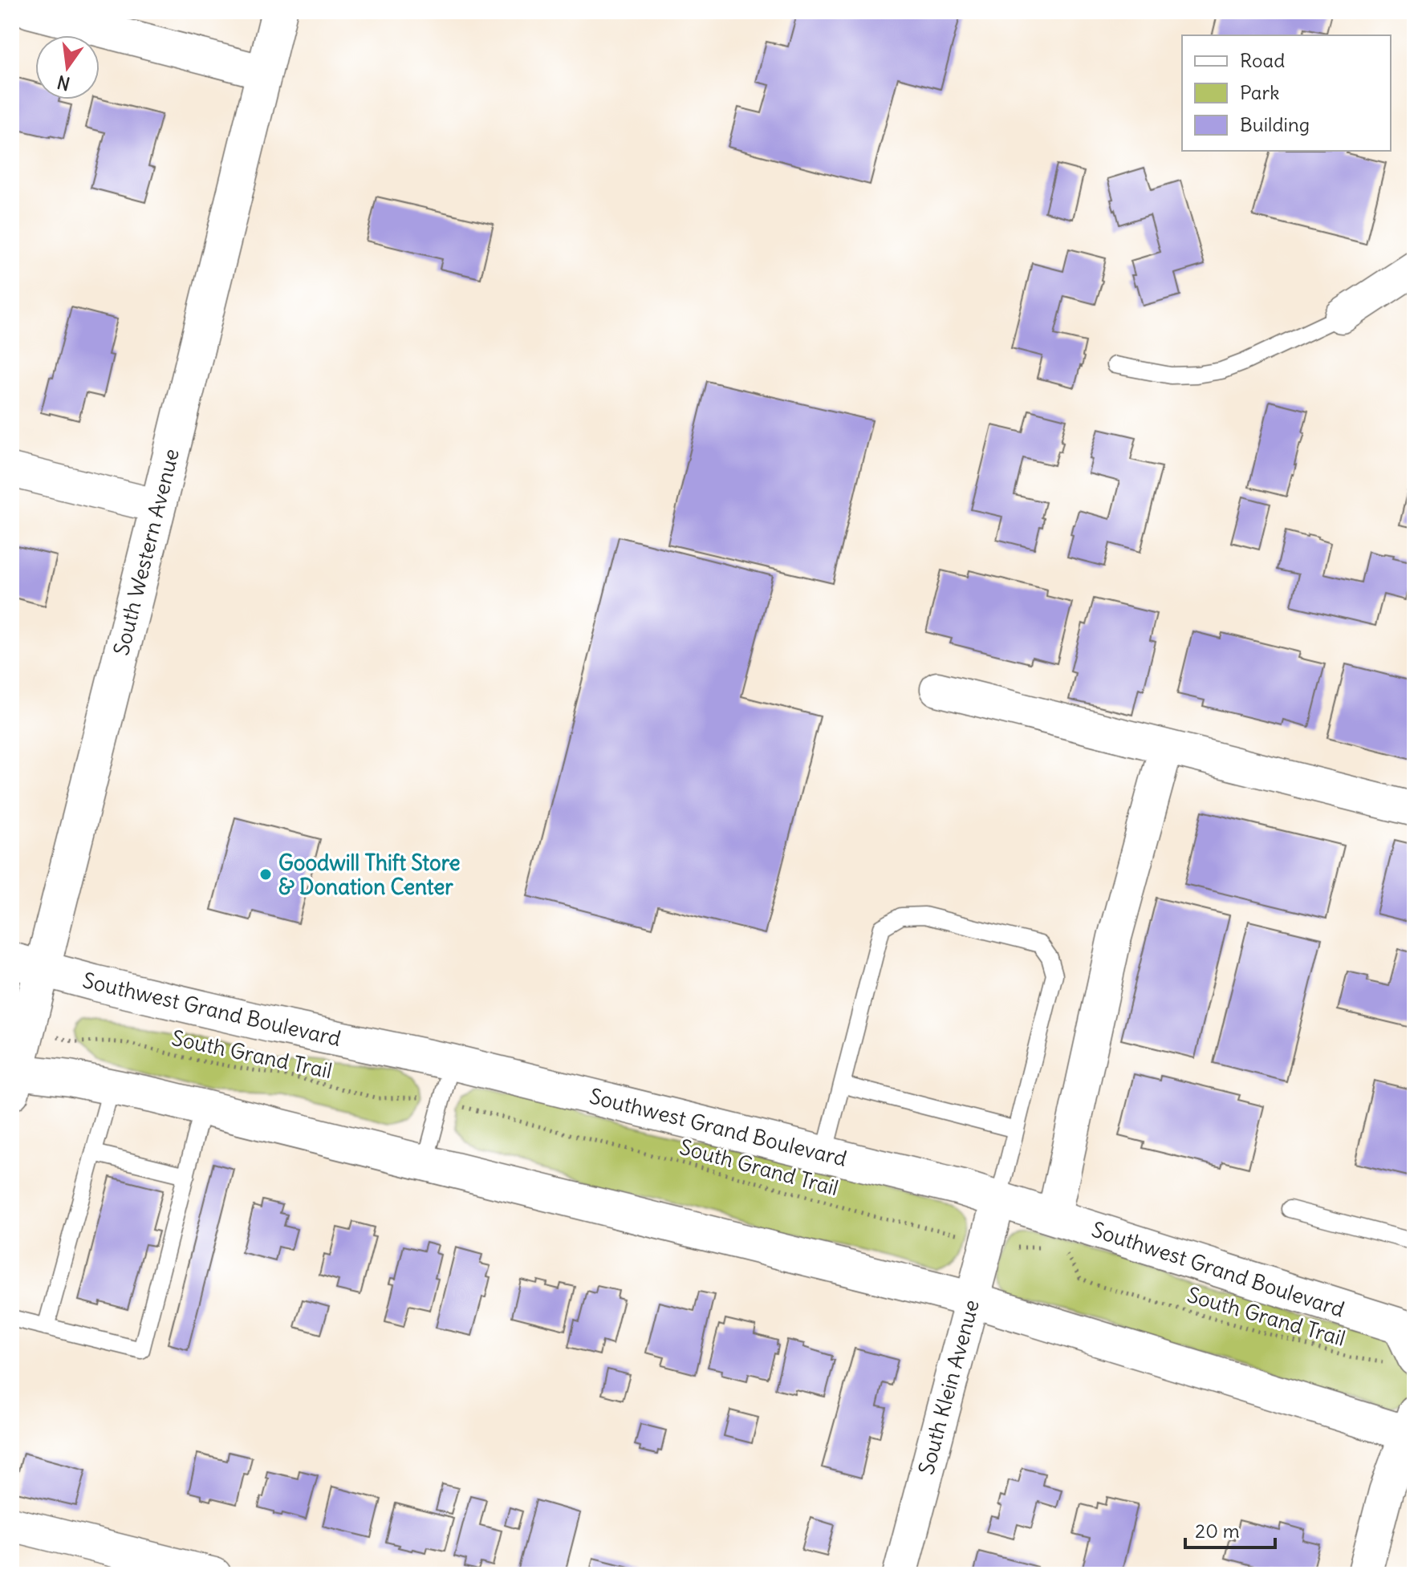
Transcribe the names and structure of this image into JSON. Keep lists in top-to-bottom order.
{
  "streets": {
    "street": ["South Western Avenue", "Southwest Grand Boulevard", "South Klein Avenue"],
    "path": ["South Grand Trail"]
  },
  "crossings": [
    ["South Western Avenue", "Southwest Grand Boulevard"],
    ["Southwest Grand Boulevard", "South Grand Trail"],
    ["Southwest Grand Boulevard", "South Klein Avenue"],
    ["South Grand Trail", "South Klein Avenue"]
  ],
  "places": ["Goodwill Thift Store & Donation Center"],
  "legend": ["Road", "Park", "Building"],
  "scale_bar": "20 m",
  "north": "bottom"
}
